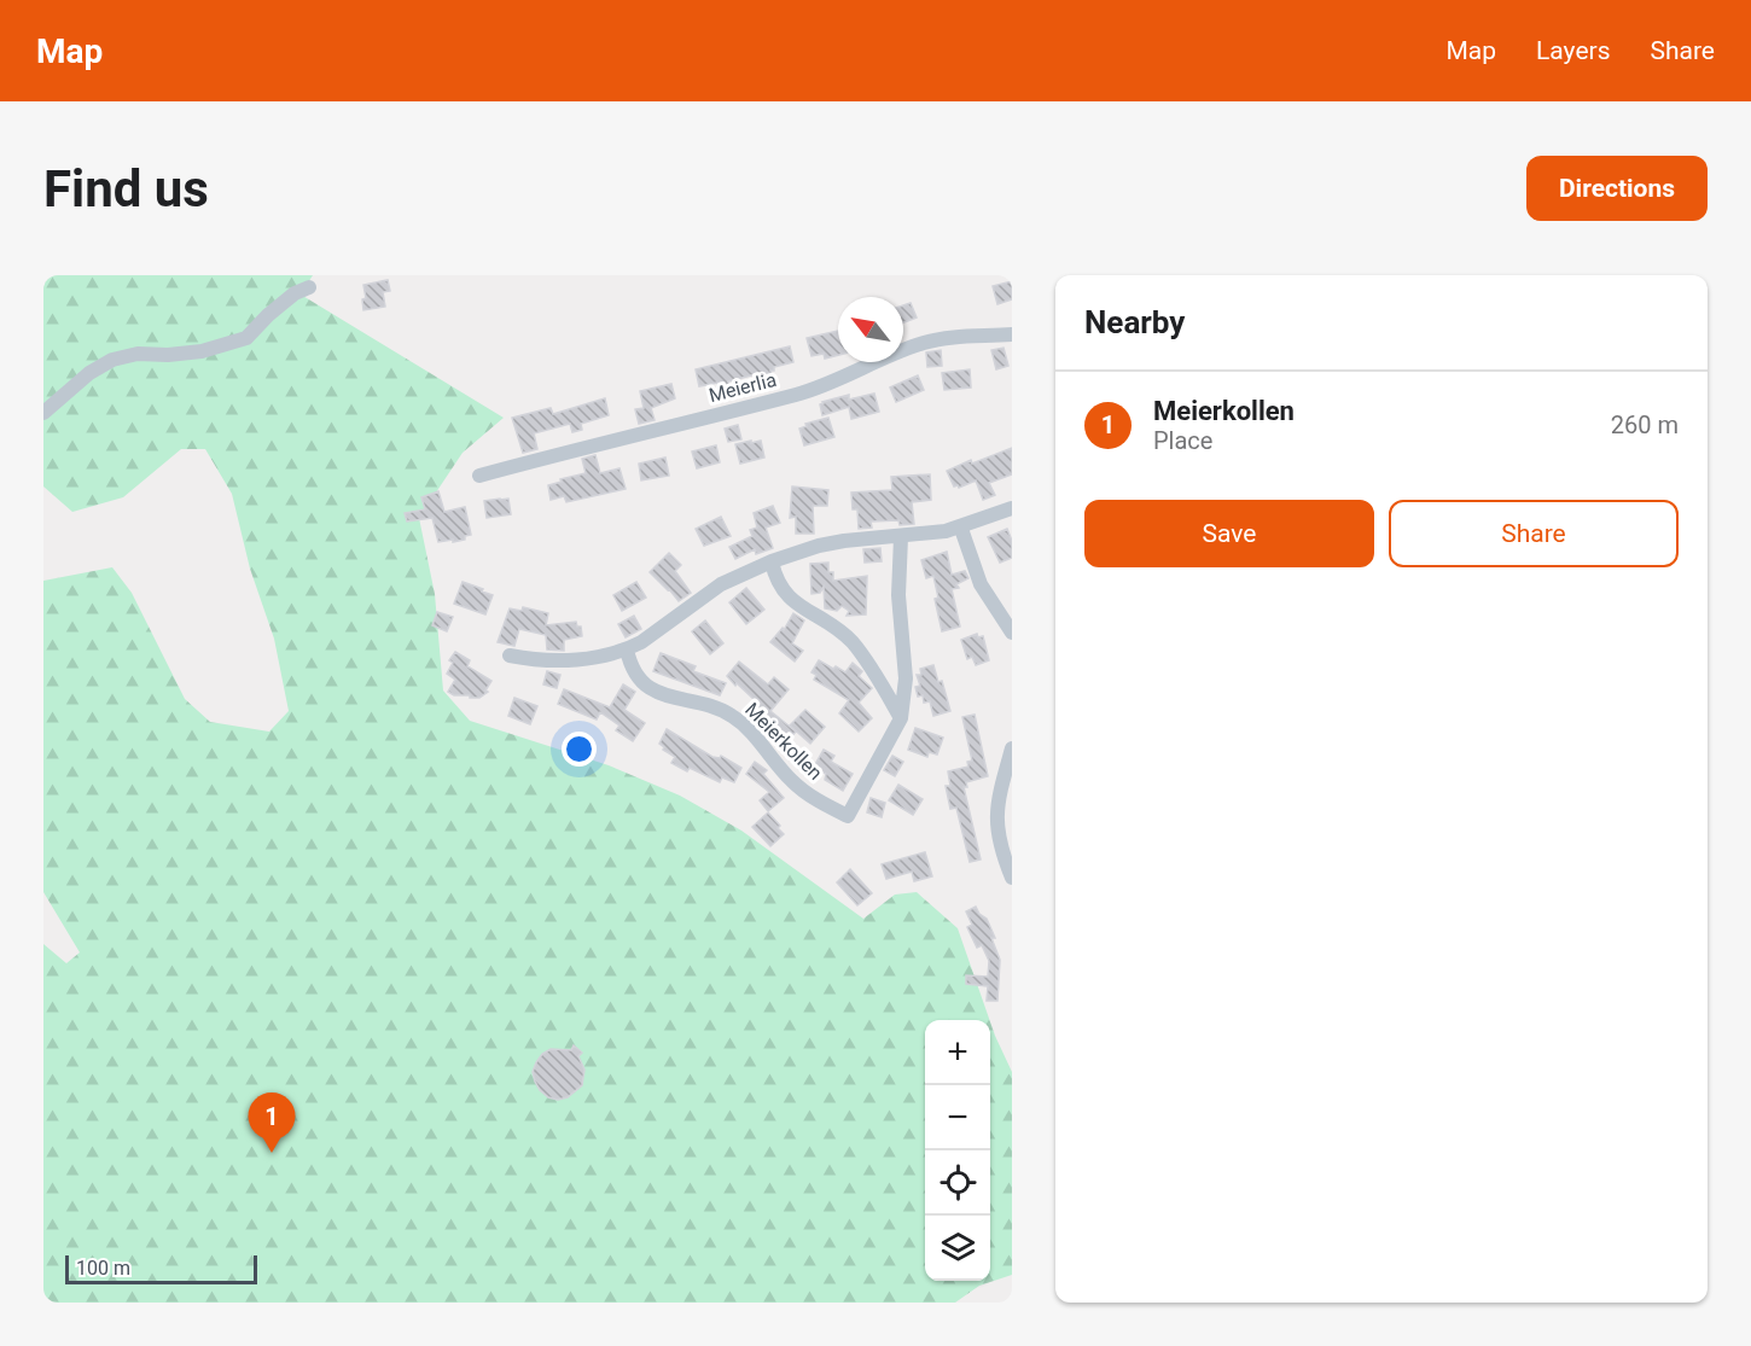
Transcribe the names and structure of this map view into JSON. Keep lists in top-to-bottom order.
{
  "streets": {
    "street": ["Meierlia", "Meierkollen"]
  },
  "scale_bar": "100 m",
  "north": "top left",
  "page": {
    "header": "Map",
    "nav": ["Map", "Layers", "Share"],
    "buttons": [
      "Directions",
      ["Save", "Share"]
    ],
    "title": "Find us",
    "heading": "Nearby",
    "list": [
      {
        "mark": "1",
        "name": "Meierkollen",
        "note": "Place",
        "value": "260 m"
      }
    ],
    "map_buttons": ["+", "−"],
    "pins": "1",
    "scale": "100 m"
  }
}
